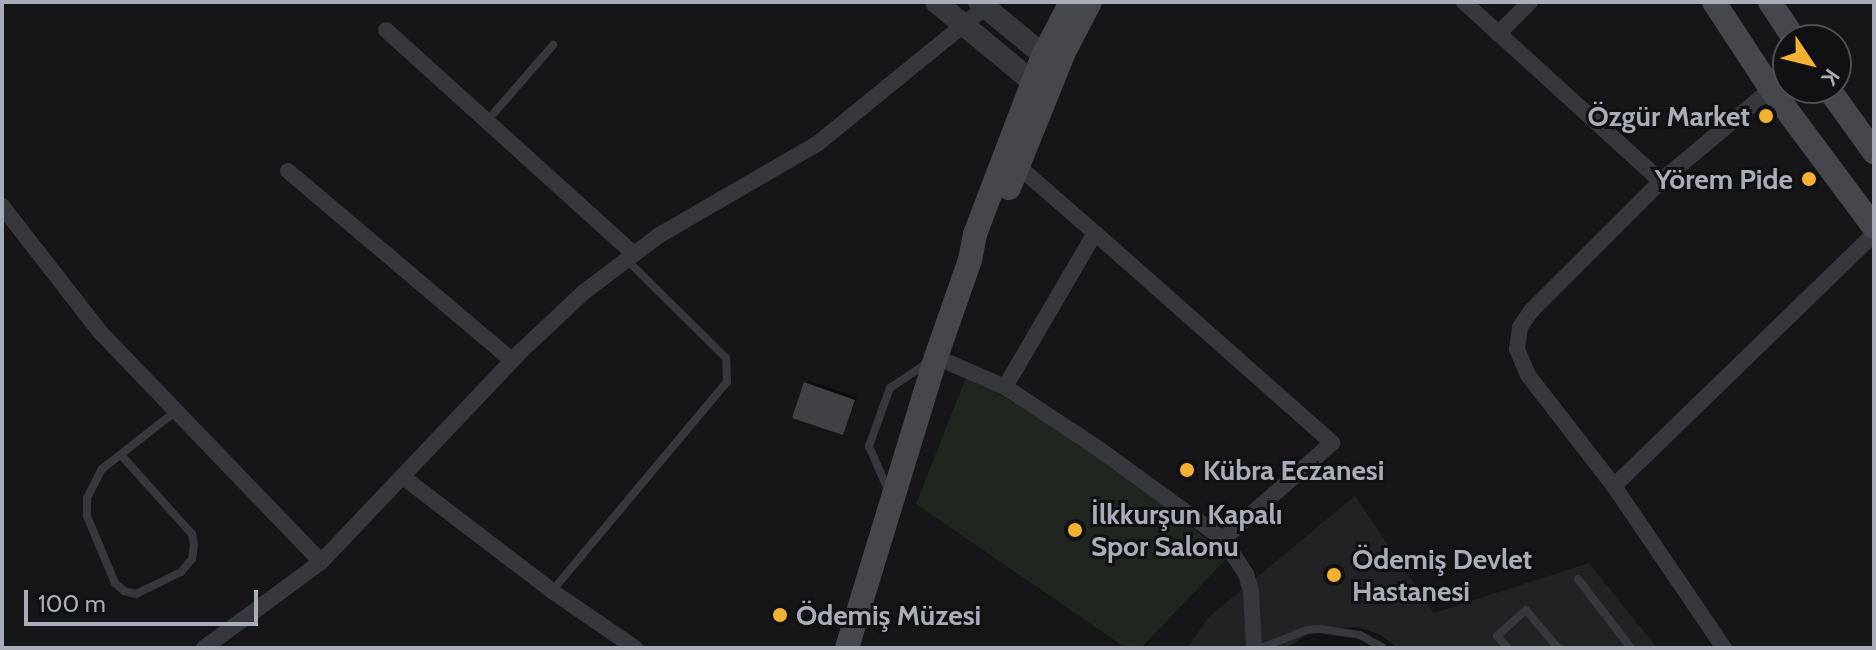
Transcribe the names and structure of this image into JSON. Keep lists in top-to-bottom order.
{
  "places": [
    "Özgür Market",
    "Yörem Pide",
    "Kübra Eczanesi",
    "İlkkurşun Kapalı Spor Salonu",
    "Ödemiş Devlet Hastanesi",
    "Ödemiş Müzesi"
  ],
  "scale_bar": "100 m",
  "north": "bottom right"
}
